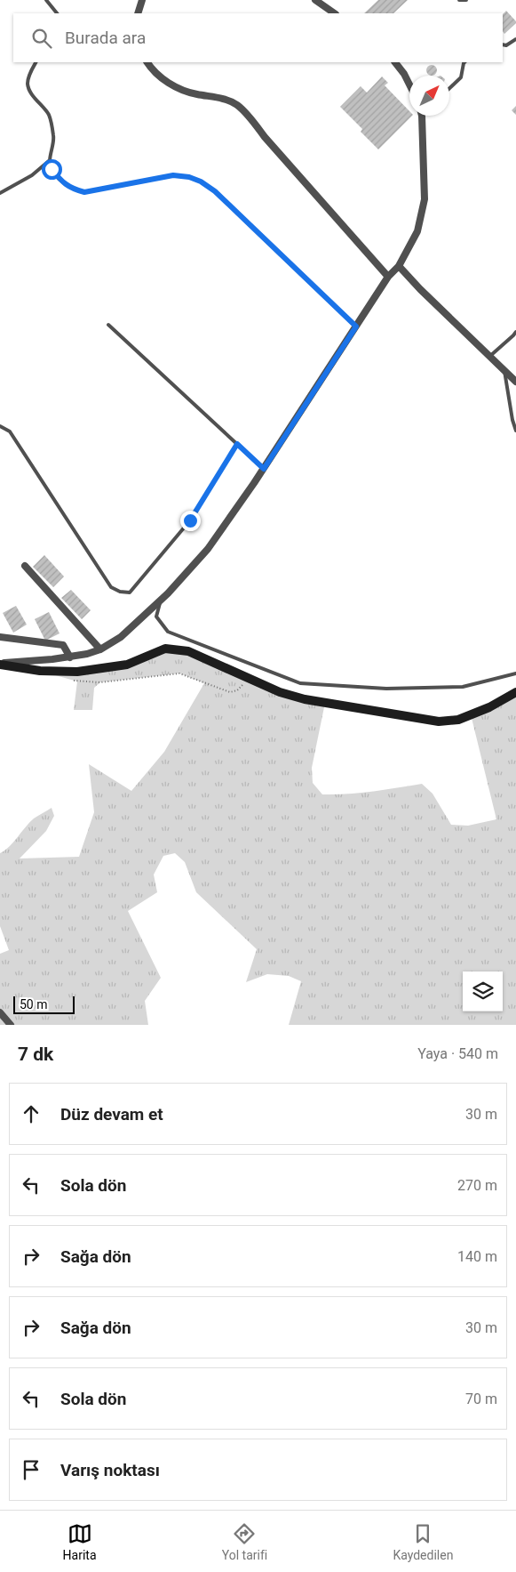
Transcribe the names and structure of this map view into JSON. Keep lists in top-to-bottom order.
{
  "scale_bar": "50 m",
  "north": "top right",
  "page": {
    "search": "Burada ara",
    "scale": "50 m",
    "heading": ["7 dk", "Yaya · 540 m"],
    "list": [
      ["Düz devam et", "30 m"],
      ["Sola dön", "270 m"],
      ["Sağa dön", "140 m"],
      ["Sağa dön", "30 m"],
      ["Sola dön", "70 m"],
      "Varış noktası"
    ],
    "nav": ["Harita", "Yol tarifi", "Kaydedilen"]
  }
}
